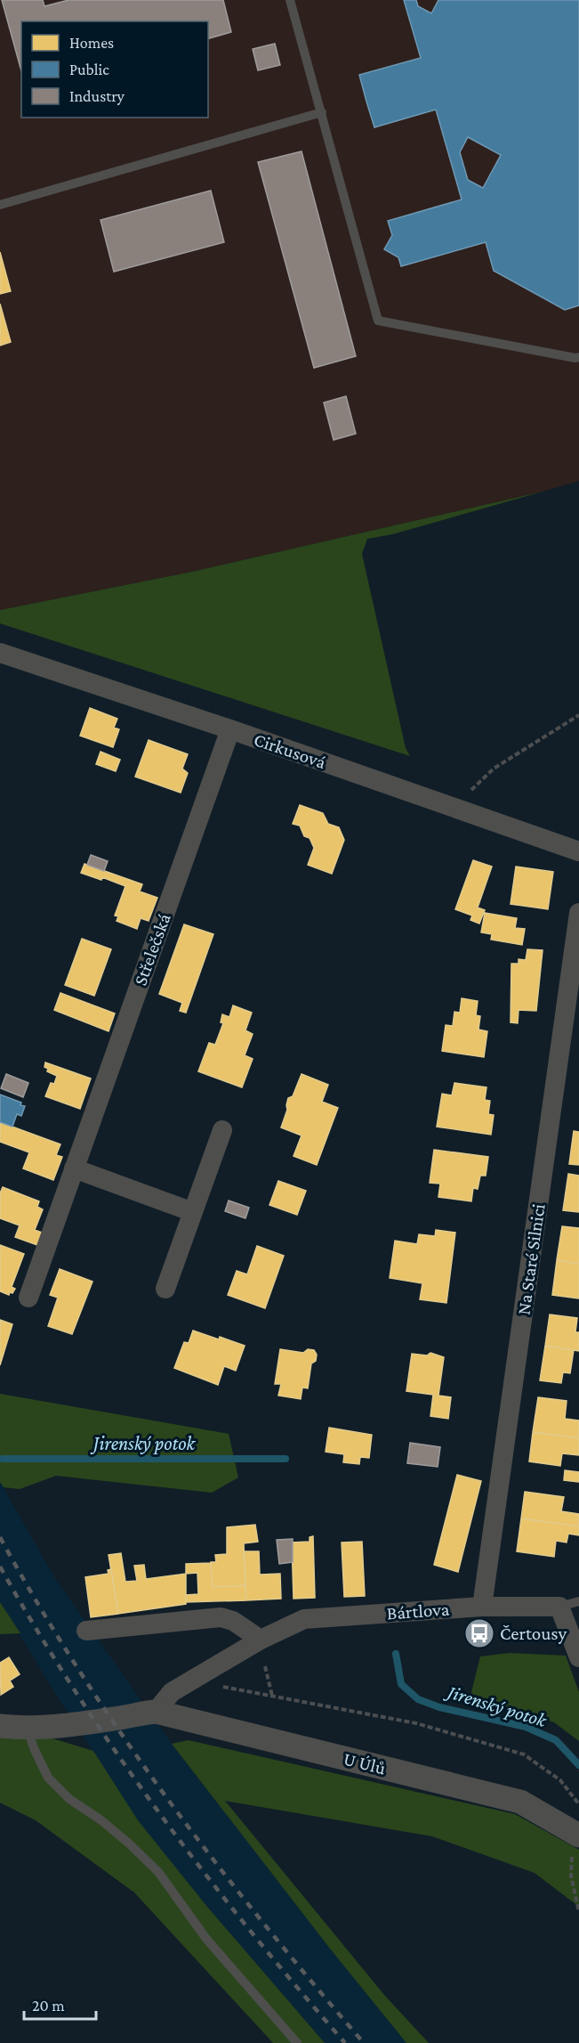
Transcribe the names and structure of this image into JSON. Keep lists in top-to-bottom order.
{
  "streets": {
    "street": [
      "Cirkusová",
      "Střelečská",
      "Na Staré Silnici",
      "Bártlova",
      "U Úlů"
    ]
  },
  "crossings": [
    ["Cirkusová", "Střelečská"],
    ["Na Staré Silnici", "Bártlova"],
    ["Bártlova", "U Úlů"]
  ],
  "water": ["Jirenský potok"],
  "places": {
    "bus stop": ["Čertousy"]
  },
  "legend": ["Homes", "Public", "Industry"],
  "scale_bar": "20 m"
}
